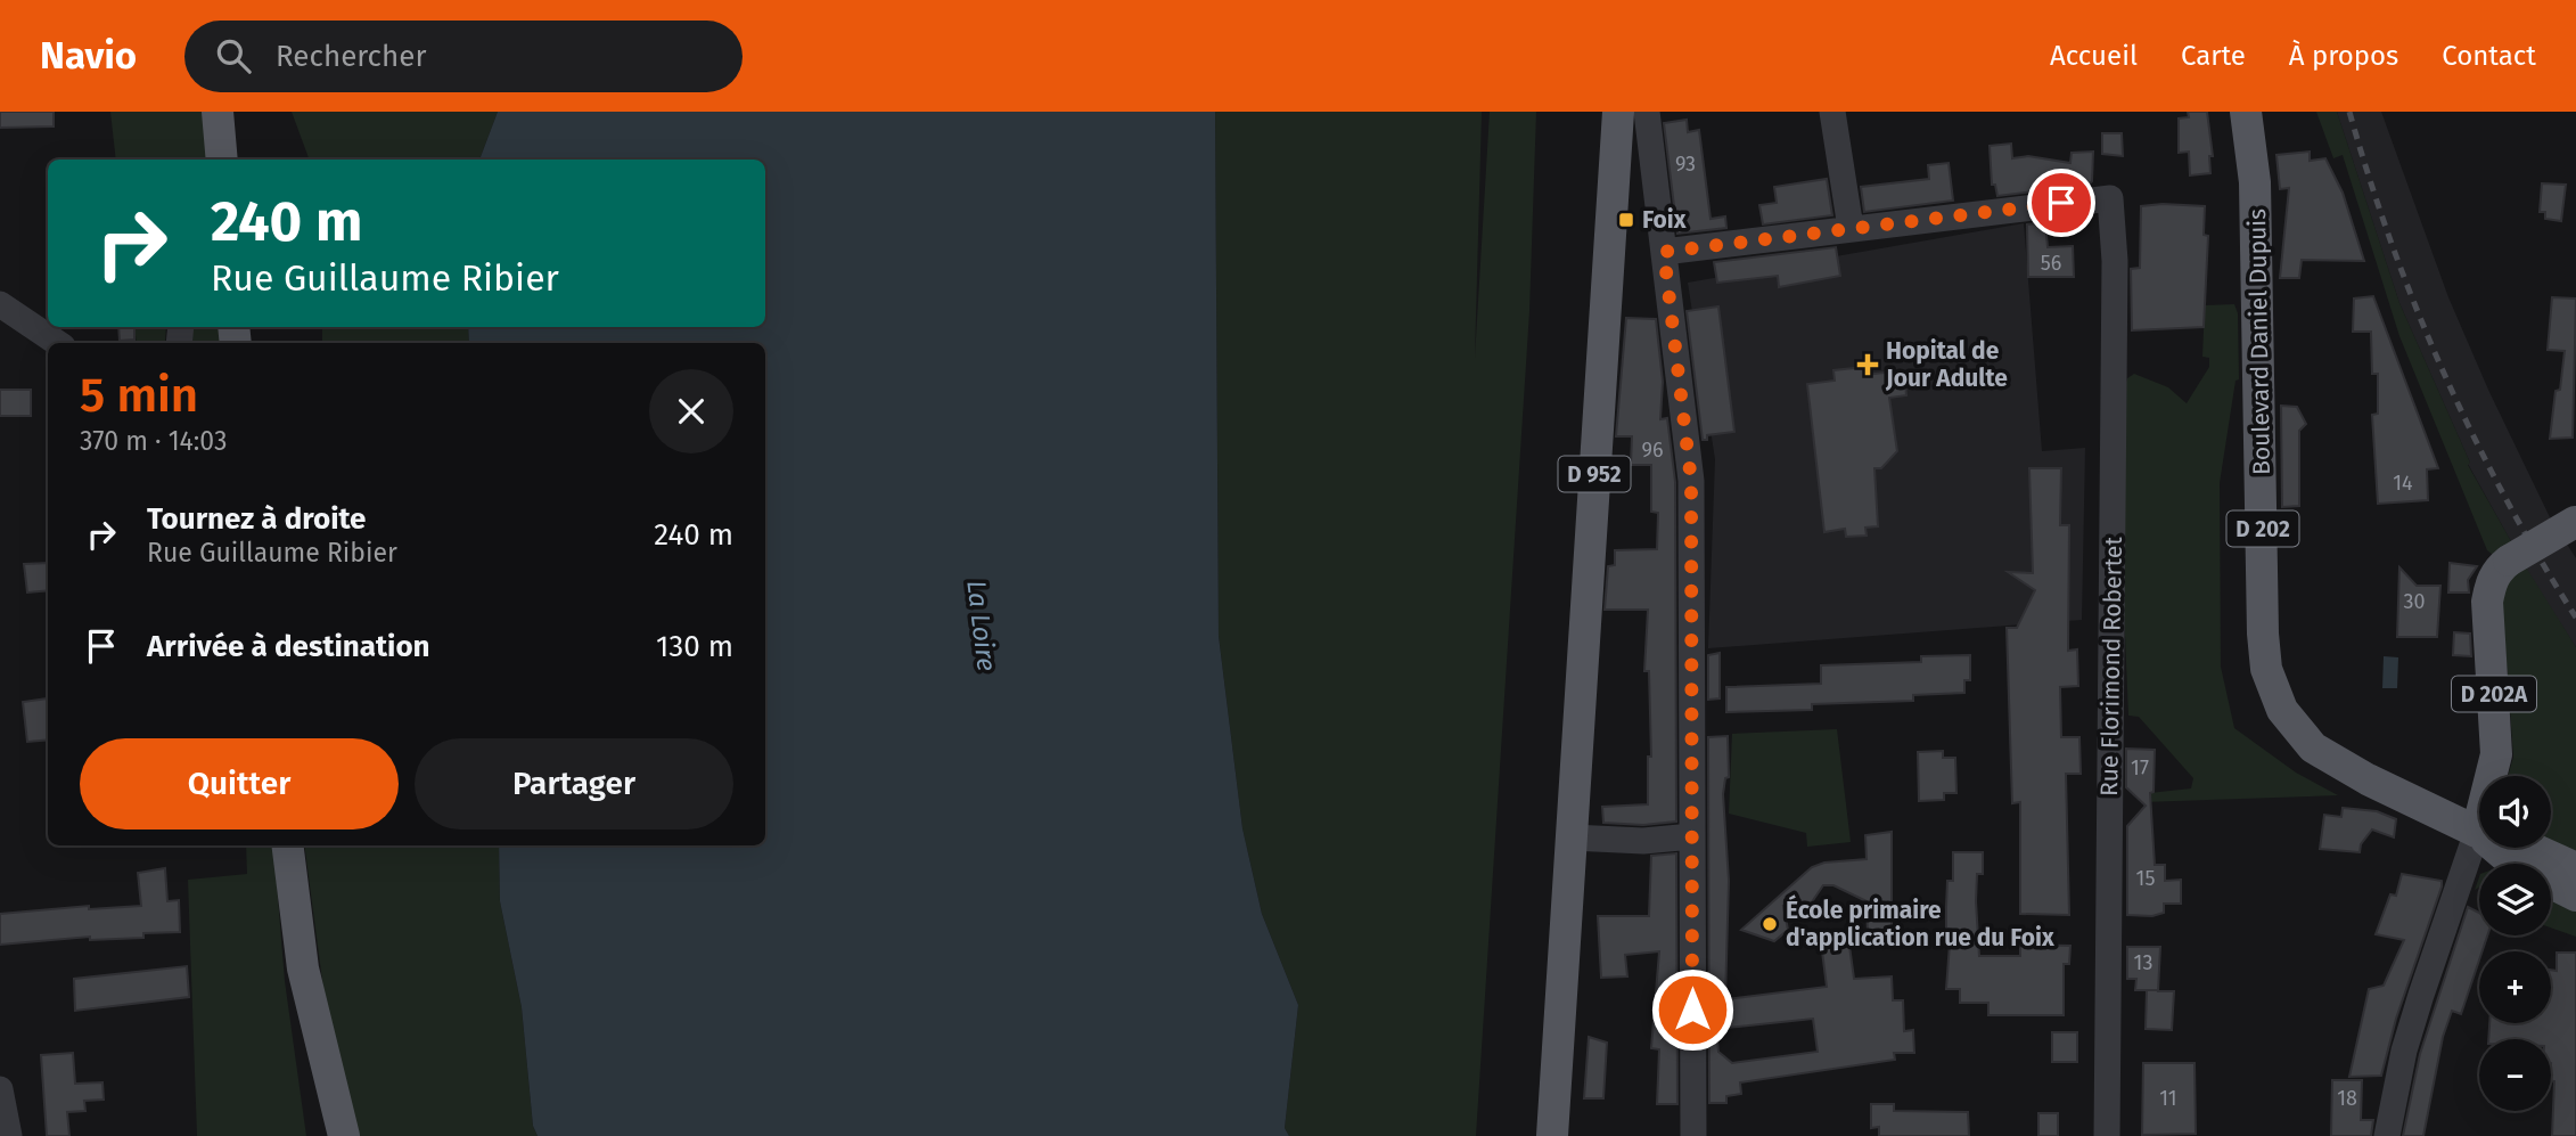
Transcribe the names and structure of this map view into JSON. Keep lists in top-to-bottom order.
{
  "streets": {
    "main road": [
      "Boulevard Daniel Dupuis",
      "D 952",
      "D 202",
      "D 202A"
    ],
    "street": ["Rue Florimond Robertet"]
  },
  "crossings": [
    ["Boulevard Daniel Dupuis", "D 202"],
    ["Boulevard Daniel Dupuis", "D 202A"],
    ["D 202", "D 202A"]
  ],
  "water": ["La Loire"],
  "places": {
    "transit": ["Foix"],
    "health": ["Hopital de Jour Adulte"],
    "other": ["École primaire d'application rue du Foix"]
  },
  "house_numbers": [
    "93",
    "56",
    "96",
    "14",
    "30",
    "17",
    "15",
    "13",
    "11",
    "18"
  ],
  "page": {
    "header": "Navio",
    "search": "Rechercher",
    "nav": [
      "Accueil",
      "Carte",
      "À propos",
      "Contact"
    ],
    "turn": ["240 m", "Rue Guillaume Ribier"],
    "heading": ["5 min", "370 m · 14:03"],
    "list": [
      {
        "name": "Tournez à droite",
        "note": "Rue Guillaume Ribier",
        "value": "240 m"
      },
      {
        "name": "Arrivée à destination",
        "value": "130 m"
      }
    ],
    "buttons": ["Quitter", "Partager"],
    "map_buttons": ["+", "−"]
  }
}
